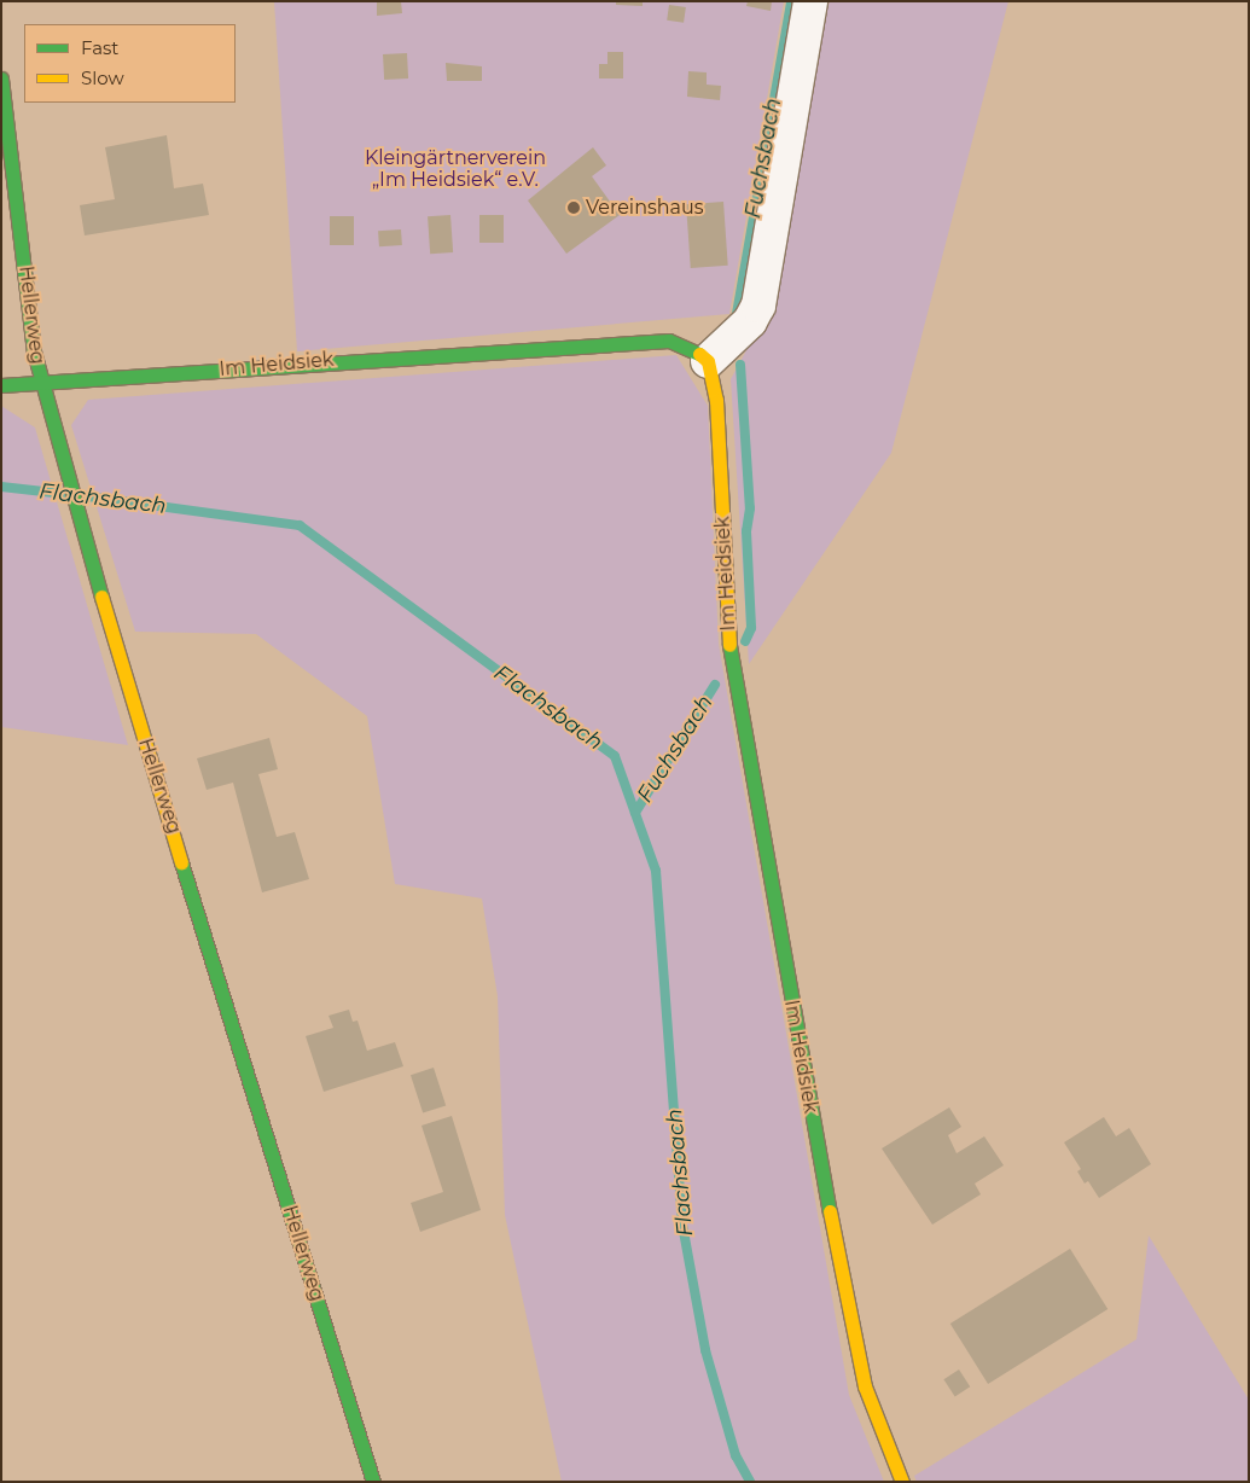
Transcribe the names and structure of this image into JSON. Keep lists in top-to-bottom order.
{
  "streets": {
    "street": ["Hellerweg", "Im Heidsiek"]
  },
  "crossings": [
    ["Hellerweg", "Im Heidsiek"]
  ],
  "water": ["Fuchsbach", "Flachsbach"],
  "parks": ["Kleingärtnerverein „Im Heidsiek“ e.V."],
  "places": ["Vereinshaus"],
  "legend": ["Fast", "Slow"]
}
